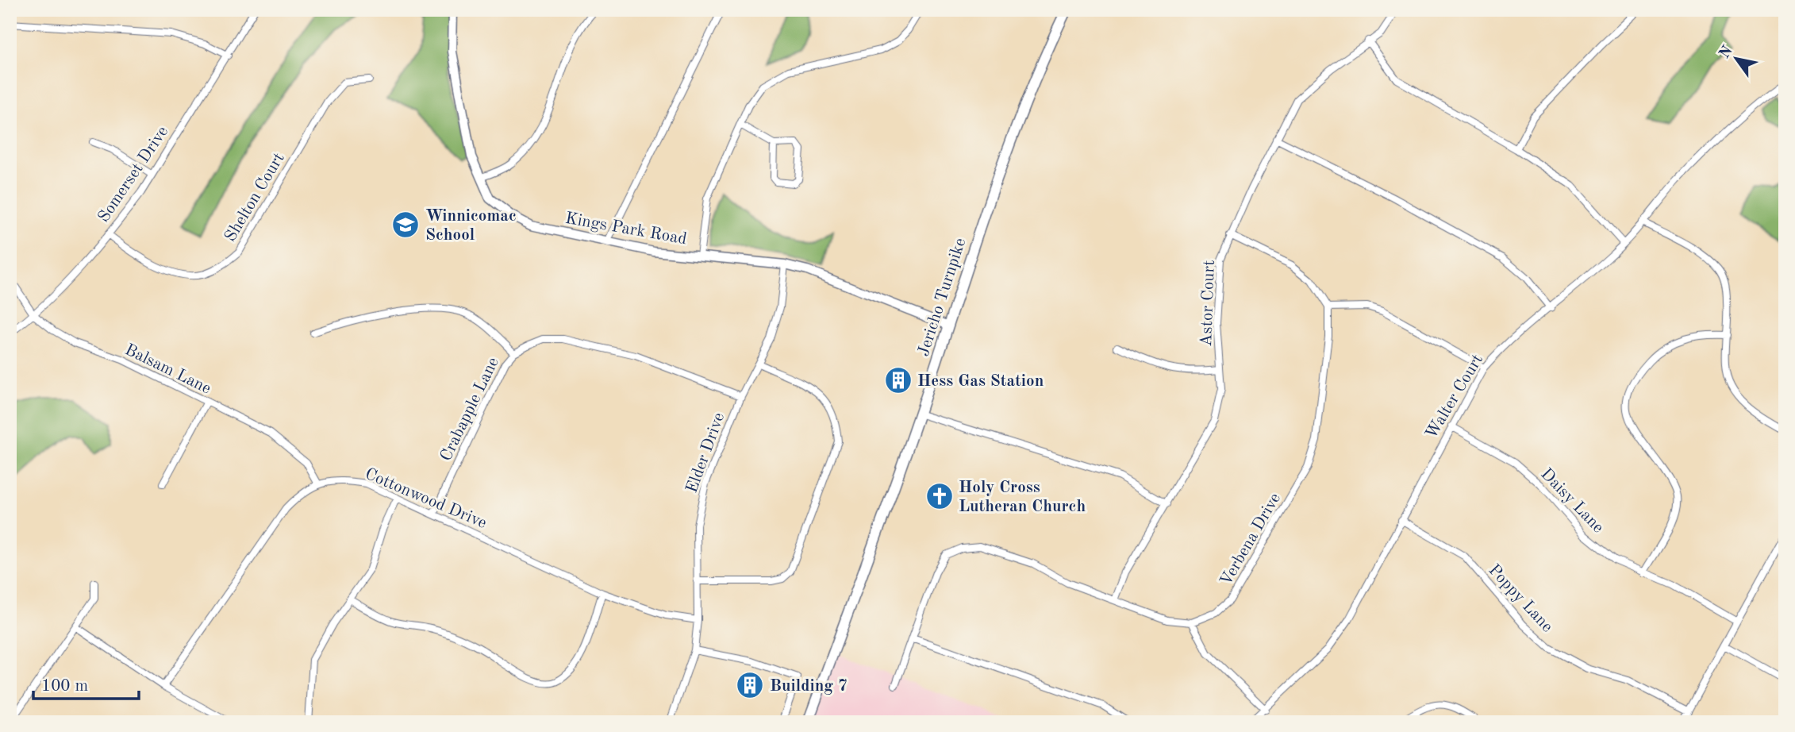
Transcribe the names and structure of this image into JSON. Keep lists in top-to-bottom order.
{
  "streets": {
    "main road": ["Jericho Turnpike"],
    "street": [
      "Somerset Drive",
      "Shelton Court",
      "Kings Park Road",
      "Astor Court",
      "Balsam Lane",
      "Walter Court",
      "Crabapple Lane",
      "Elder Drive",
      "Cottonwood Drive",
      "Daisy Lane",
      "Verbena Drive",
      "Poppy Lane"
    ]
  },
  "crossings": [
    ["Somerset Drive", "Shelton Court"],
    ["Somerset Drive", "Balsam Lane"],
    ["Kings Park Road", "Jericho Turnpike"],
    ["Kings Park Road", "Elder Drive"],
    ["Balsam Lane", "Cottonwood Drive"],
    ["Walter Court", "Daisy Lane"],
    ["Walter Court", "Poppy Lane"],
    ["Crabapple Lane", "Elder Drive"],
    ["Crabapple Lane", "Cottonwood Drive"],
    ["Elder Drive", "Cottonwood Drive"]
  ],
  "places": {
    "school or university": ["Winnicomac School"],
    "building": ["Hess Gas Station", "Building 7"],
    "church": ["Holy Cross Lutheran Church"]
  },
  "scale_bar": "100 m",
  "north": "top left"
}
